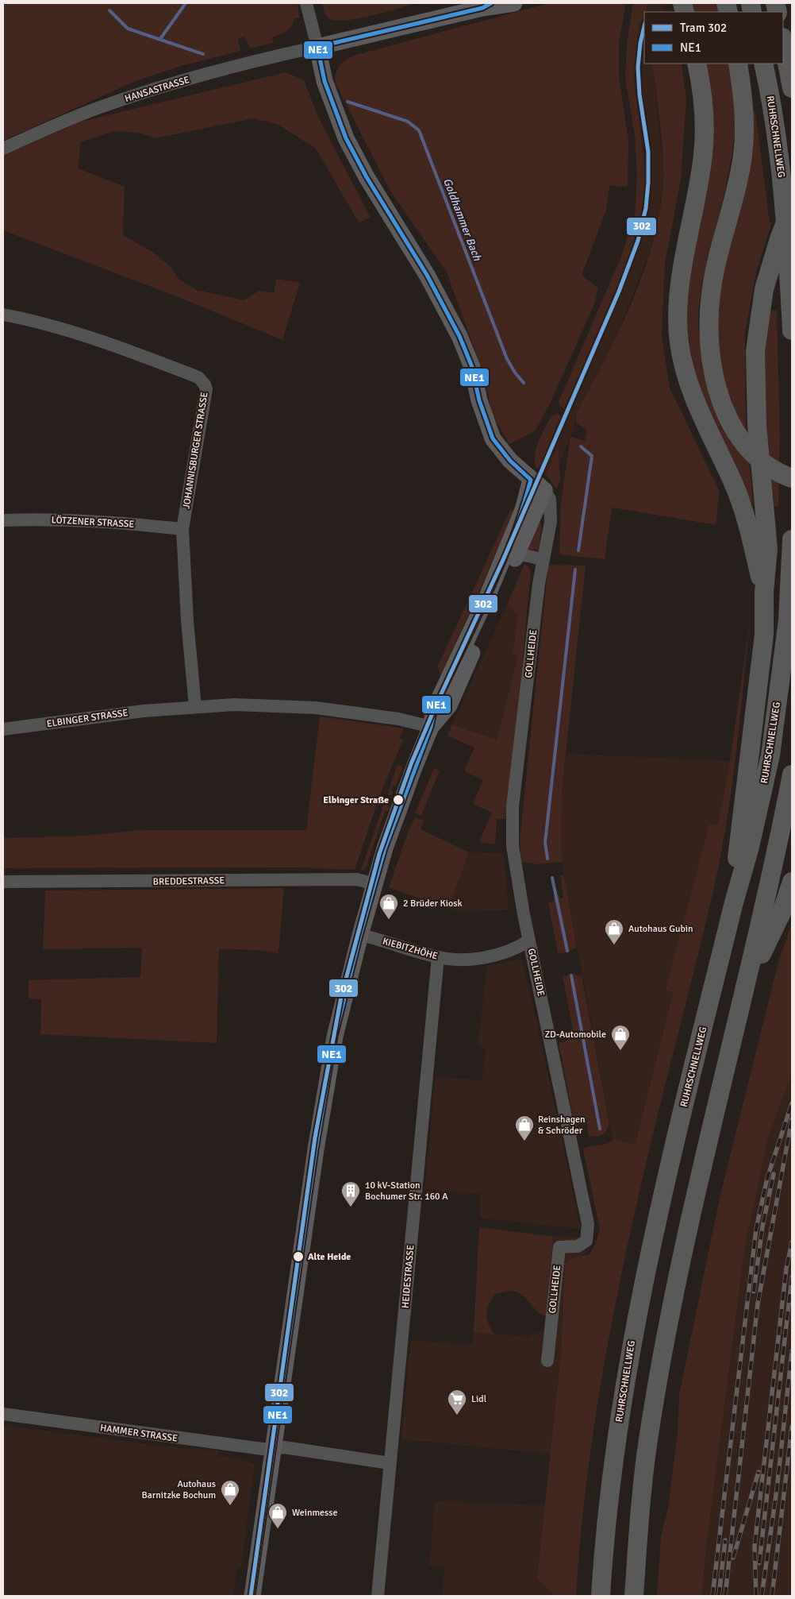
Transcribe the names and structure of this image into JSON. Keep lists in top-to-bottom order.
{
  "streets": {
    "highway": ["RUHRSCHNELLWEG"],
    "street": [
      "HANSASTRASSE",
      "JOHANNISBURGER STRASSE",
      "LÖTZENER STRASSE",
      "GOLLHEIDE",
      "ELBINGER STRASSE",
      "BREDDESTRASSE",
      "KIEBITZHÖHE",
      "HEIDESTRASSE",
      "HAMMER STRASSE"
    ]
  },
  "crossings": [
    ["JOHANNISBURGER STRASSE", "LÖTZENER STRASSE"],
    ["JOHANNISBURGER STRASSE", "ELBINGER STRASSE"],
    ["GOLLHEIDE", "KIEBITZHÖHE"],
    ["KIEBITZHÖHE", "HEIDESTRASSE"]
  ],
  "water": ["Goldhammer Bach"],
  "places": {
    "other": ["Elbinger Straße", "Alte Heide"],
    "shop": [
      "2 Brüder Kiosk",
      "Autohaus Gubin",
      "ZD-Automobile",
      "Reinshagen & Schröder",
      "Autohaus Barnitzke Bochum",
      "Weinmesse"
    ],
    "building": ["10 kV-Station Bochumer Str. 160 A"],
    "supermarket": ["Lidl"]
  },
  "lines": ["transit line NE1", "tram line 302"],
  "legend": ["Tram 302", "NE1"]
}
